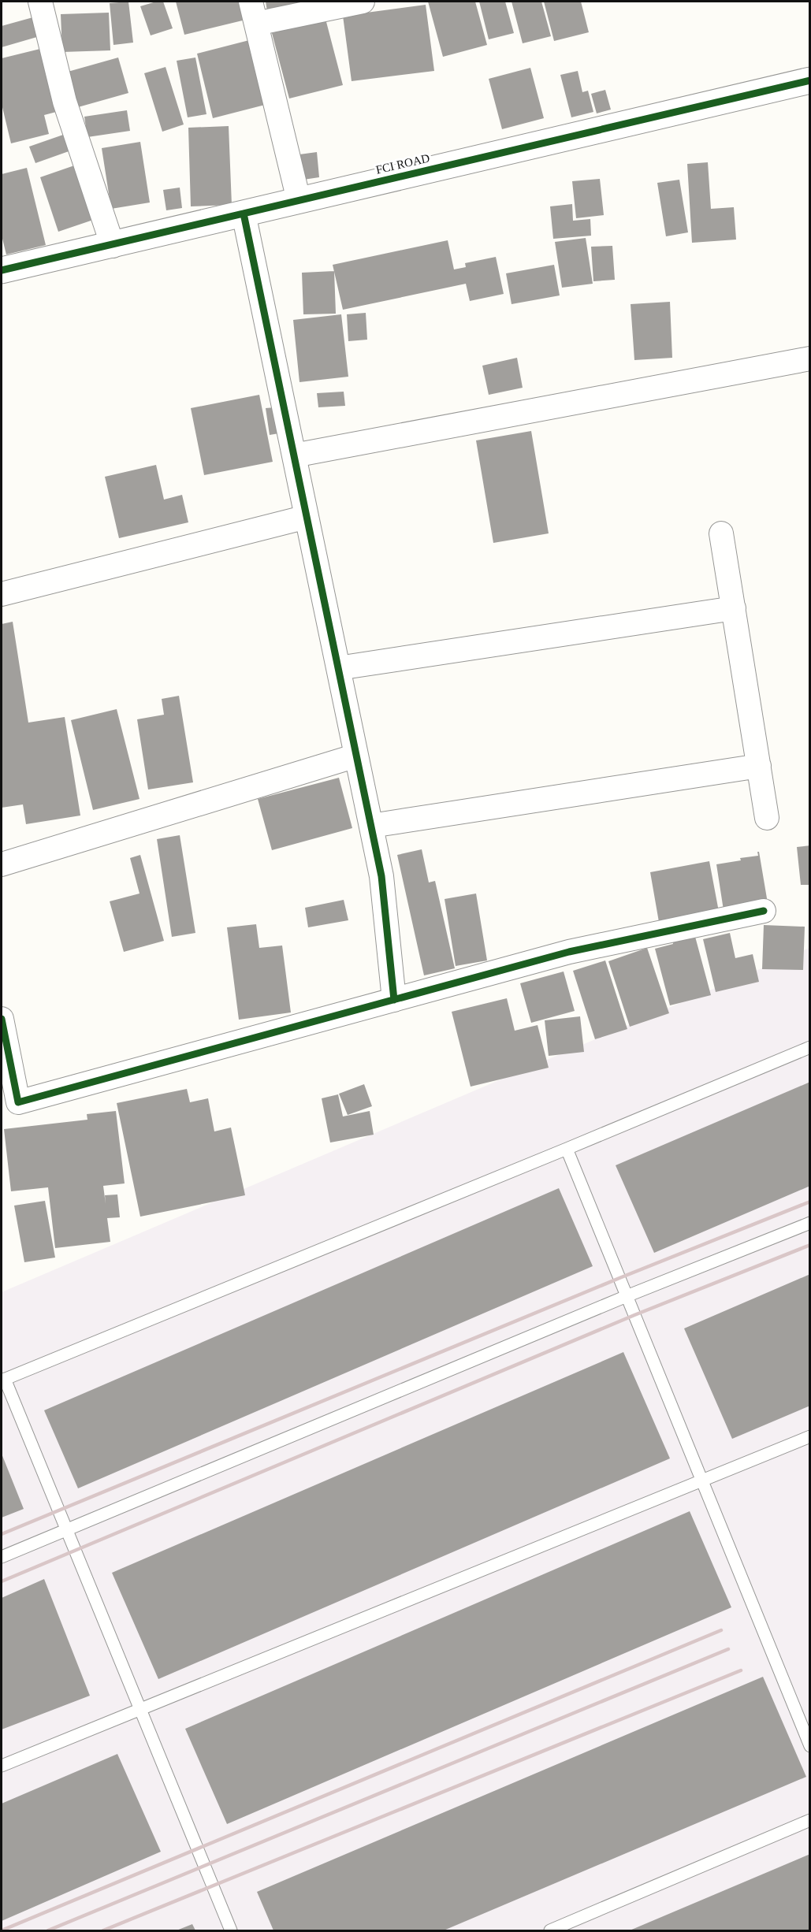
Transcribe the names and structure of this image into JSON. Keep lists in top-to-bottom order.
{
  "streets": {
    "street": ["FCI ROAD"]
  }
}
